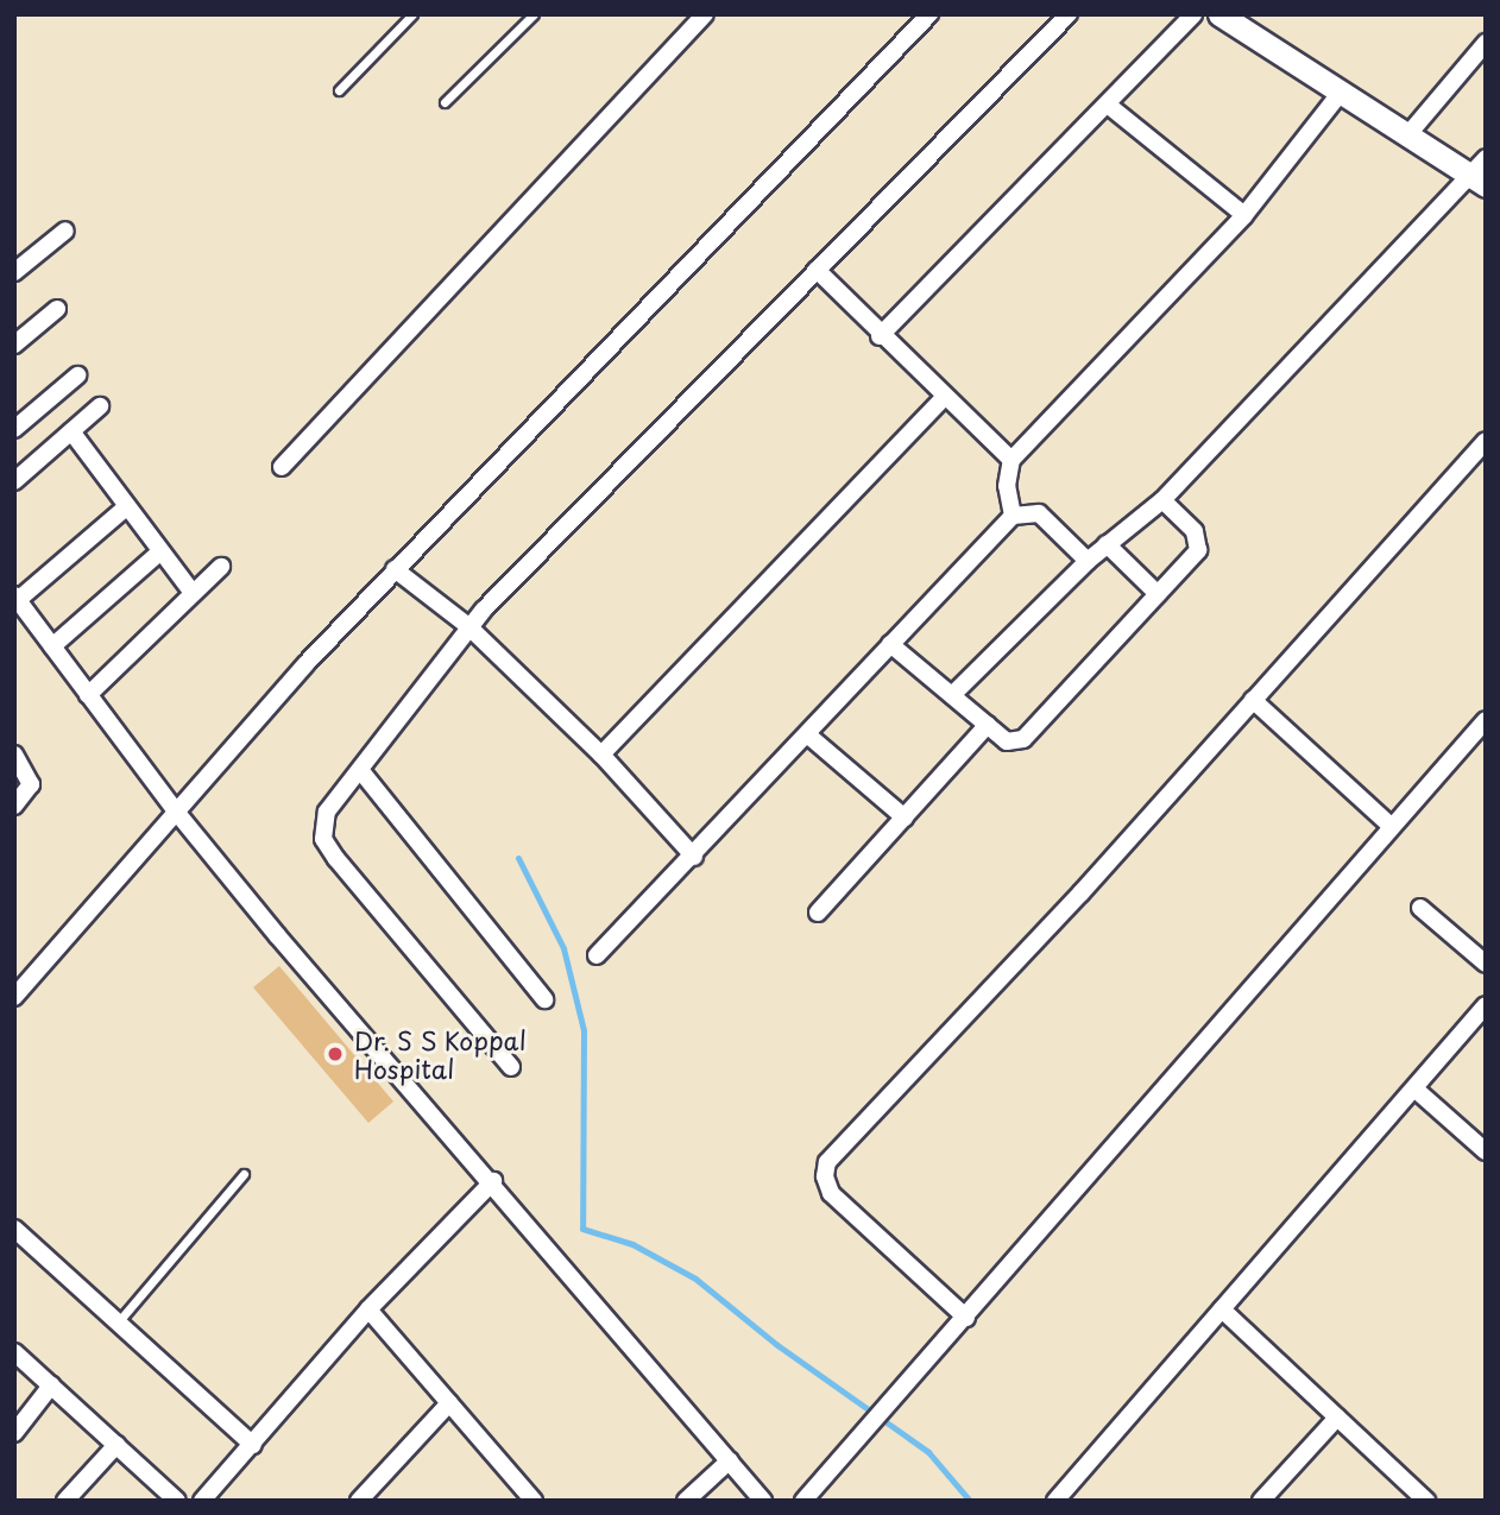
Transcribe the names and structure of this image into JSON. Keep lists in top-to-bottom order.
{
  "places": ["Dr. S S Koppal Hospital"]
}
